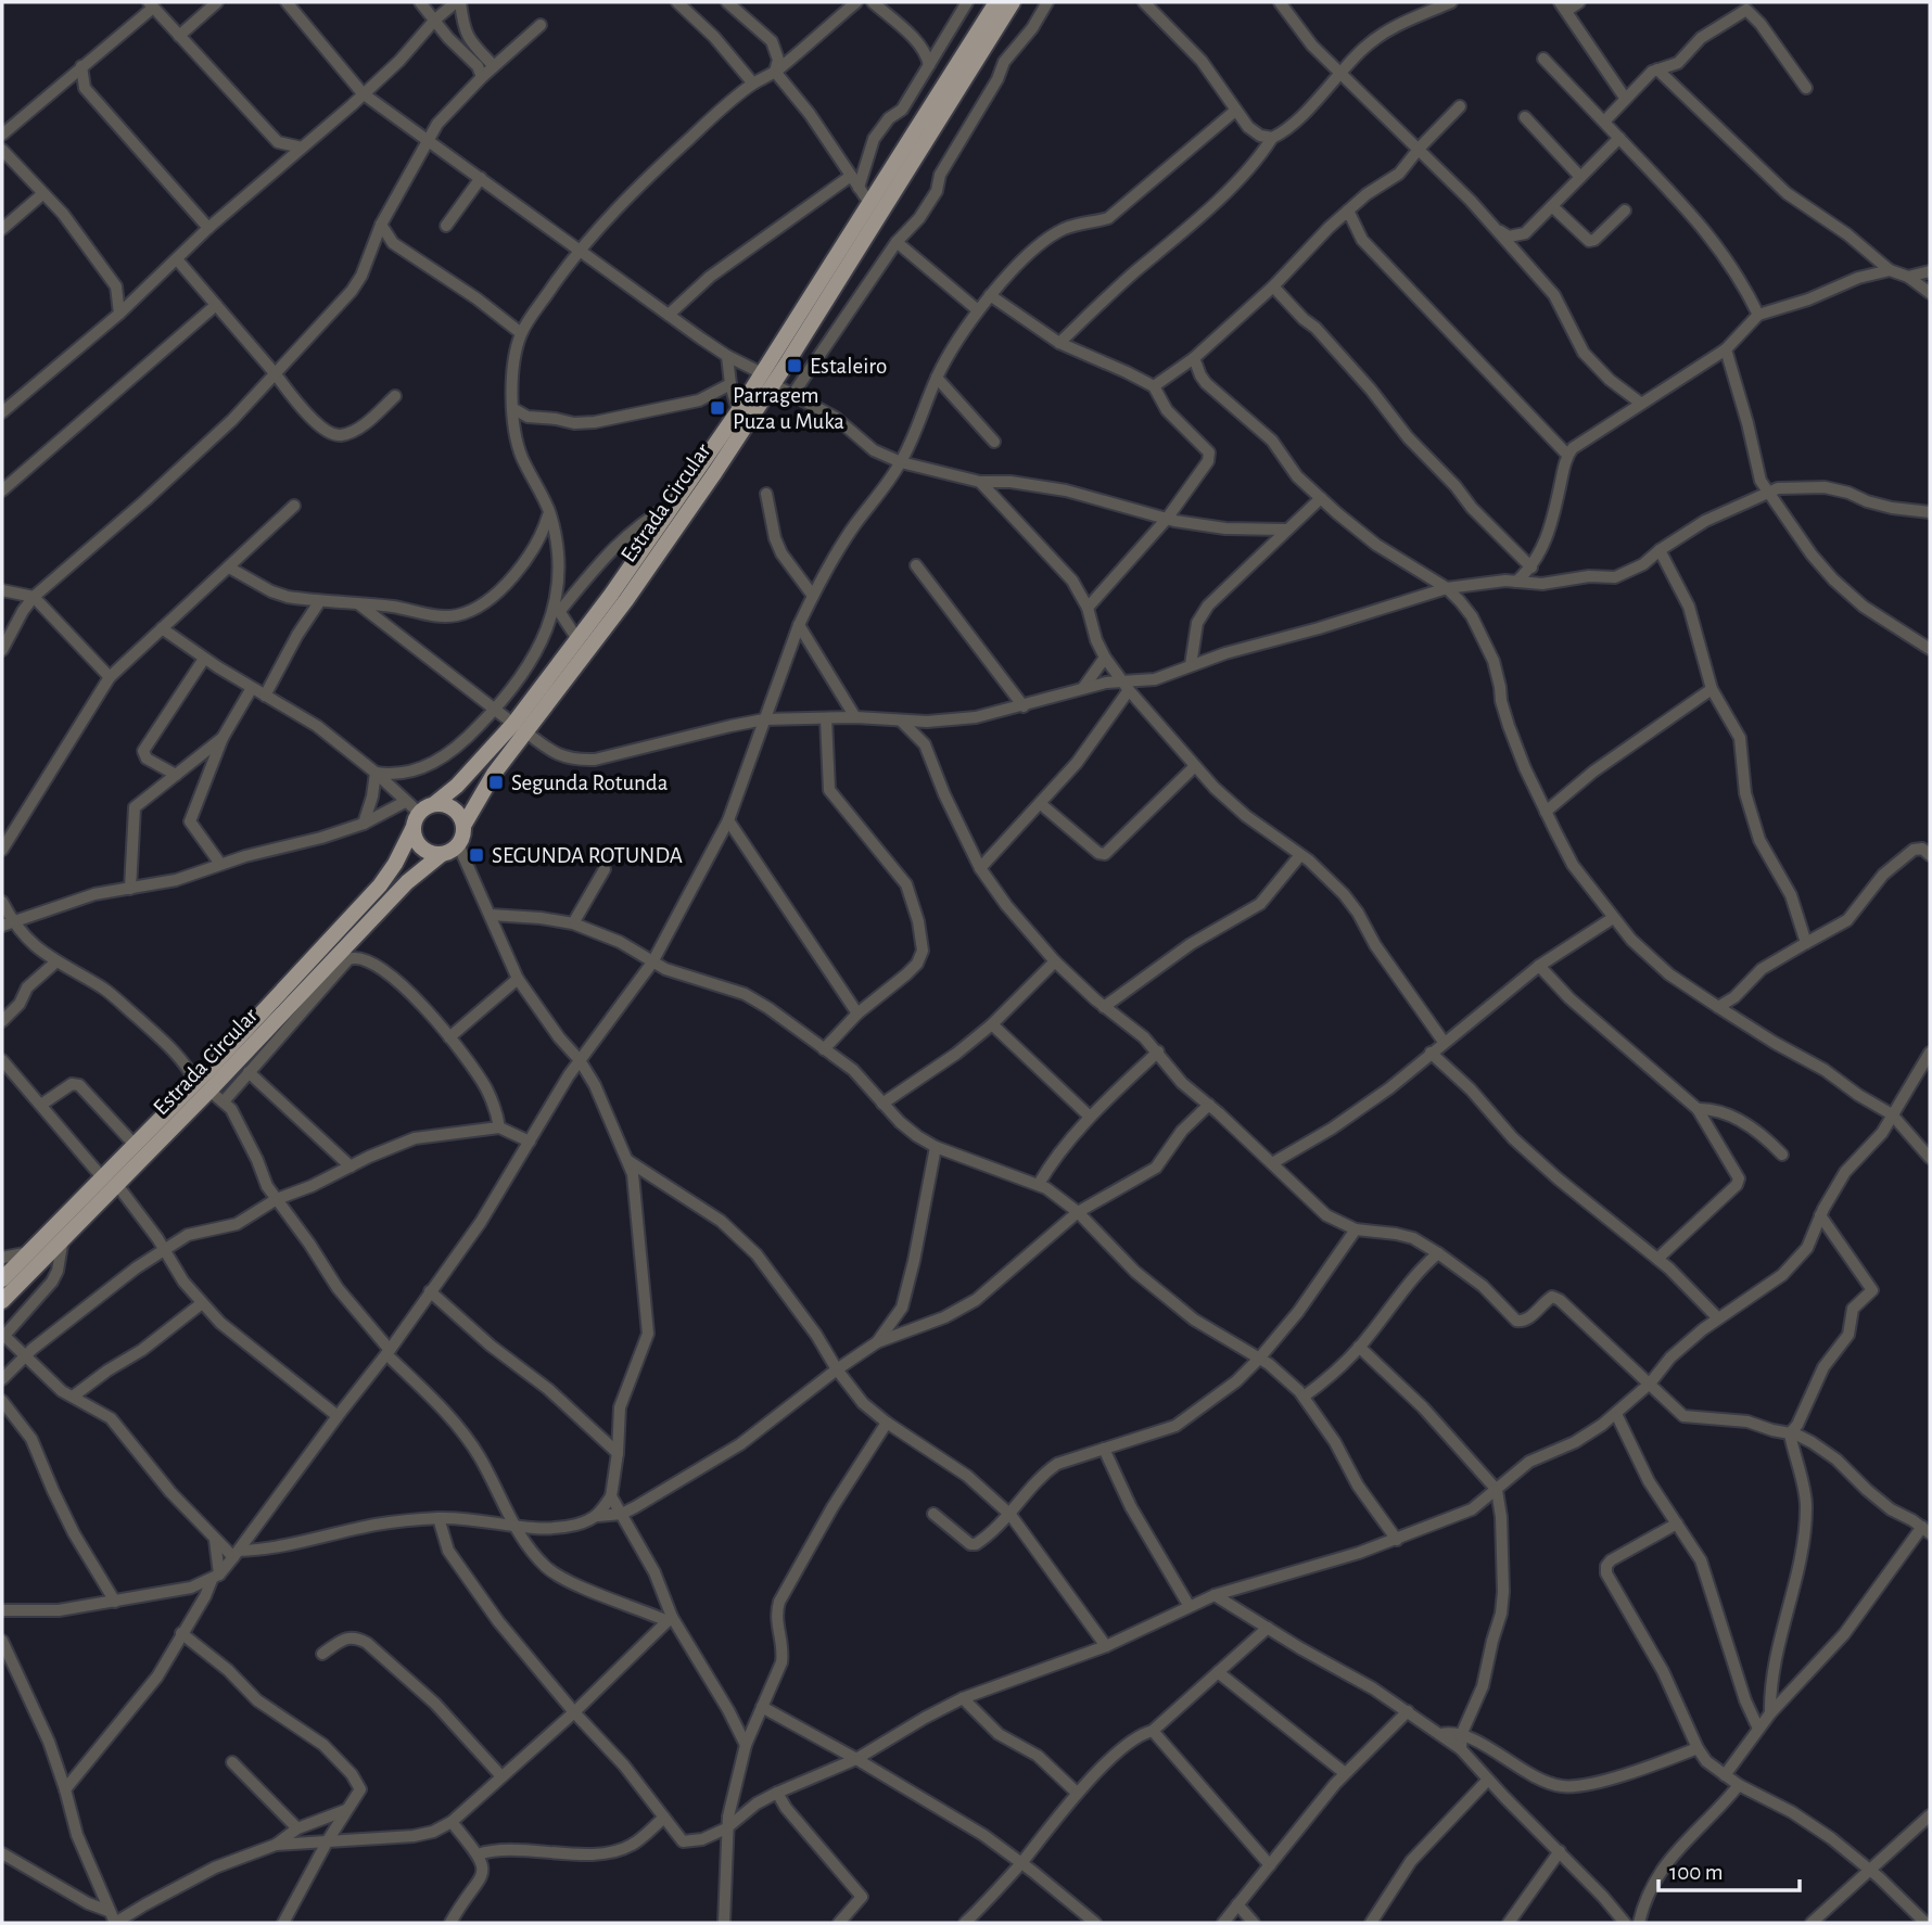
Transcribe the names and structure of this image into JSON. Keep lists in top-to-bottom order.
{
  "streets": {
    "main road": ["Estrada Circular"]
  },
  "places": {
    "transit": [
      "Estaleiro",
      "Parragem Puza u Muka",
      "Segunda Rotunda",
      "SEGUNDA ROTUNDA"
    ]
  },
  "scale_bar": "100 m"
}
